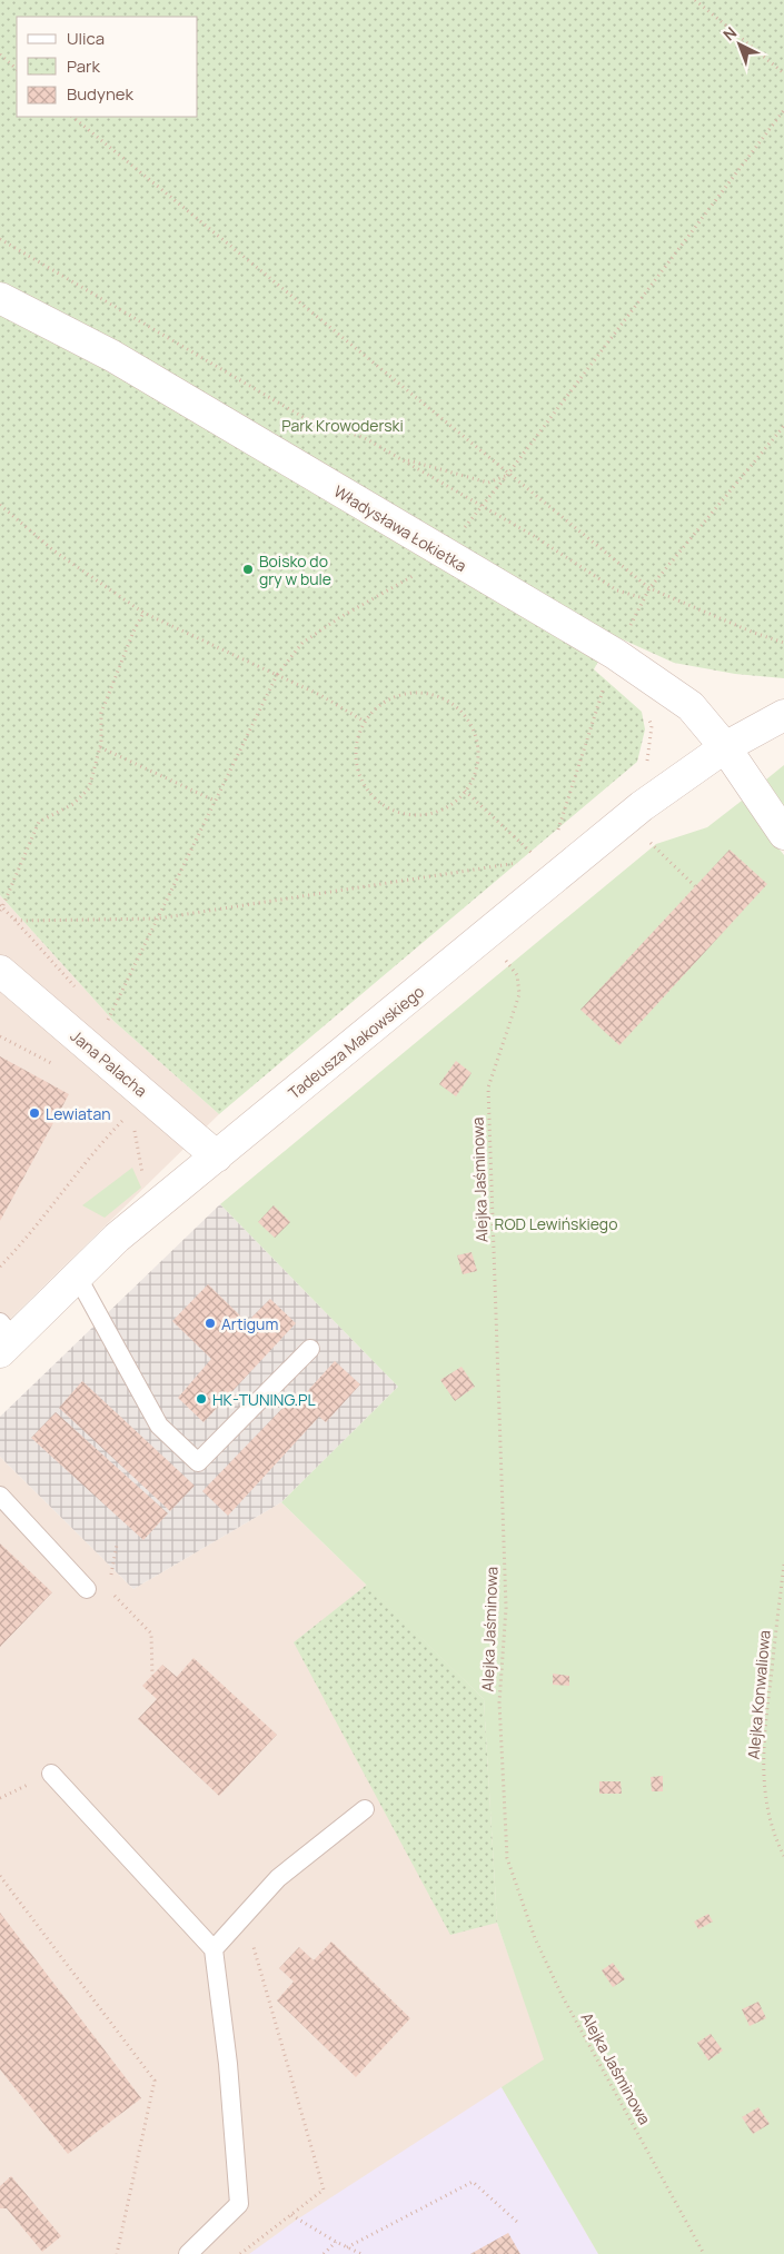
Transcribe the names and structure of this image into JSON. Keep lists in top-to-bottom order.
{
  "streets": {
    "street": ["Władysława Łokietka", "Tadeusza Makowskiego", "Jana Palacha"],
    "path": ["Alejka Jaśminowa", "Alejka Konwaliowa"]
  },
  "crossings": [
    ["Władysława Łokietka", "Tadeusza Makowskiego"],
    ["Tadeusza Makowskiego", "Jana Palacha"]
  ],
  "parks": ["Park Krowoderski", "ROD Lewińskiego"],
  "places": [
    "Boisko do gry w bule",
    "Lewiatan",
    "Artigum",
    "HK-TUNING.PL"
  ],
  "legend": ["Ulica", "Park", "Budynek"],
  "north": "top left"
}
